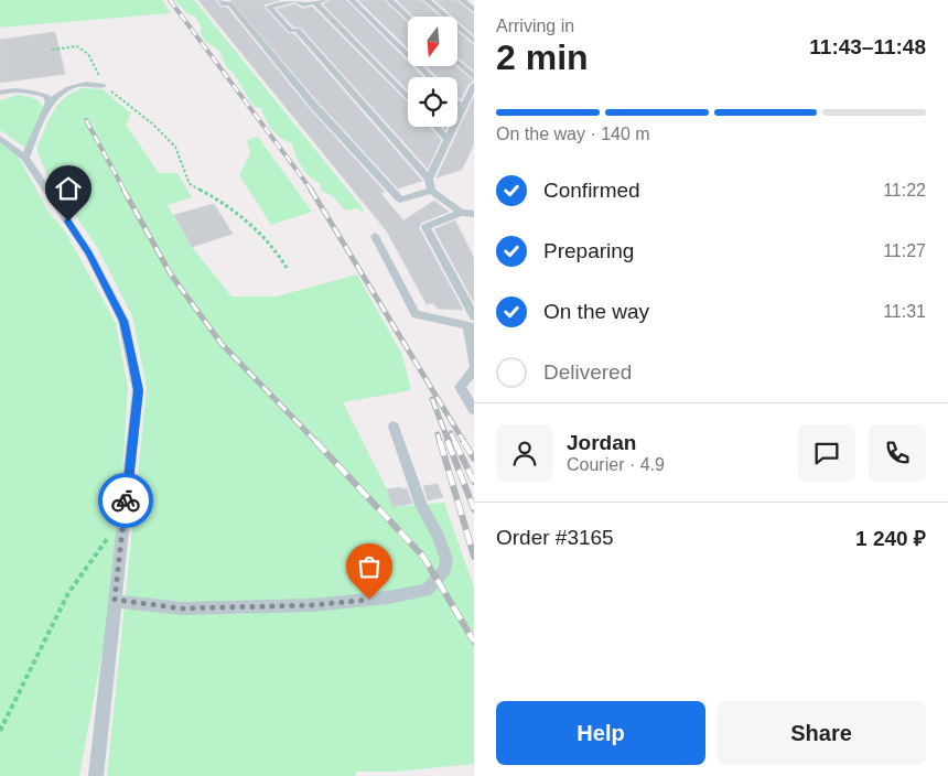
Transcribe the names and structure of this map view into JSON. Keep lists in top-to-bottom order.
{
  "north": "bottom",
  "page": {
    "heading": ["2 min", "Arriving in", "11:43–11:48"],
    "panel": [
      "Jordan",
      "Courier · 4.9",
      "Order #3165",
      "1 240 ₽"
    ],
    "bar": "On the way · 140 m",
    "list": [
      ["Confirmed", "11:22"],
      ["Preparing", "11:27"],
      ["On the way", "11:31"],
      "Delivered"
    ],
    "buttons": ["Help", "Share"]
  }
}
